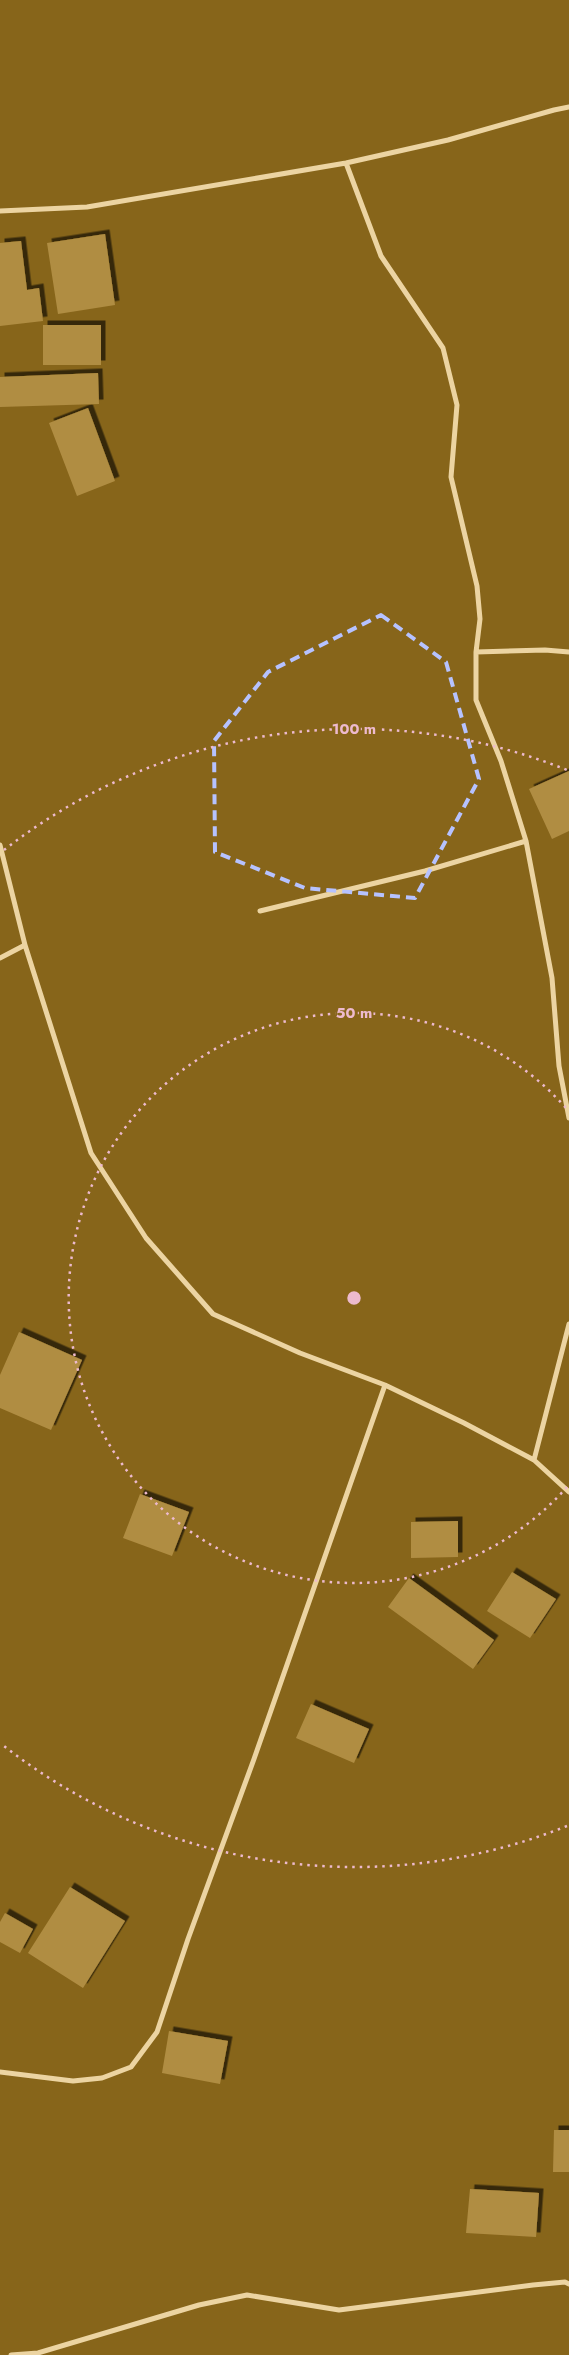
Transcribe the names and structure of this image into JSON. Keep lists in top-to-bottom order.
{
  "rings": ["100 m", "50 m"]
}
